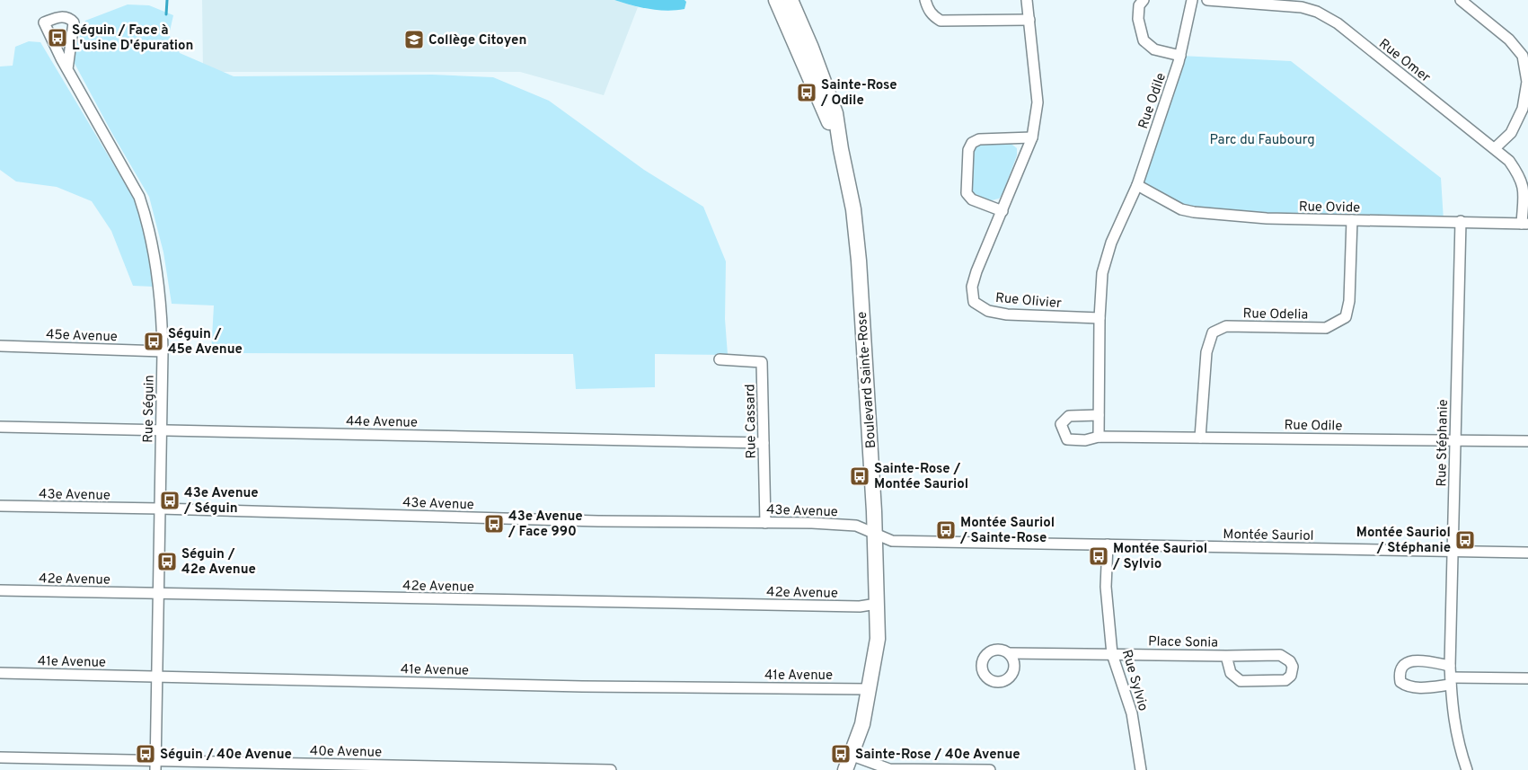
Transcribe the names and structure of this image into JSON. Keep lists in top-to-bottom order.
{
  "streets": {
    "street": [
      "Rue Omer",
      "Rue Odile",
      "Rue Ovide",
      "Rue Olivier",
      "Rue Odelia",
      "45e Avenue",
      "Boulevard Sainte-Rose",
      "Rue Séguin",
      "44e Avenue",
      "Rue Cassard",
      "Rue Stéphanie",
      "43e Avenue",
      "Montée Sauriol",
      "42e Avenue",
      "Place Sonia",
      "41e Avenue",
      "Rue Sylvio",
      "40e Avenue"
    ]
  },
  "crossings": [
    ["Rue Omer", "Rue Ovide"],
    ["Rue Odile", "Rue Ovide"],
    ["Rue Odile", "Rue Olivier"],
    ["Rue Odile", "Rue Odelia"],
    ["Rue Odile", "Rue Stéphanie"],
    ["Rue Ovide", "Rue Odelia"],
    ["Rue Ovide", "Rue Stéphanie"],
    ["45e Avenue", "Rue Séguin"],
    ["Boulevard Sainte-Rose", "43e Avenue"],
    ["Boulevard Sainte-Rose", "Montée Sauriol"],
    ["Boulevard Sainte-Rose", "42e Avenue"],
    ["Boulevard Sainte-Rose", "41e Avenue"],
    ["Rue Séguin", "44e Avenue"],
    ["Rue Séguin", "43e Avenue"],
    ["Rue Séguin", "42e Avenue"],
    ["Rue Séguin", "41e Avenue"],
    ["Rue Séguin", "40e Avenue"],
    ["44e Avenue", "Rue Cassard"],
    ["Rue Cassard", "43e Avenue"],
    ["Rue Stéphanie", "Montée Sauriol"],
    ["43e Avenue", "Montée Sauriol"],
    ["Montée Sauriol", "Rue Sylvio"],
    ["Place Sonia", "Rue Sylvio"]
  ],
  "parks": ["Parc du Faubourg"],
  "places": {
    "bus stop": [
      "Séguin / Face à L'usine D'épuration",
      "Sainte-Rose / Odile",
      "Séguin / 45e Avenue",
      "Sainte-Rose / Montée Sauriol",
      "43e Avenue / Séguin",
      "43e Avenue / Face 990",
      "Montée Sauriol / Sainte-Rose",
      "Montée Sauriol / Stéphanie",
      "Montée Sauriol / Sylvio",
      "Séguin / 42e Avenue",
      "Séguin / 40e Avenue",
      "Sainte-Rose / 40e Avenue"
    ],
    "school or university": ["Collège Citoyen"]
  }
}
